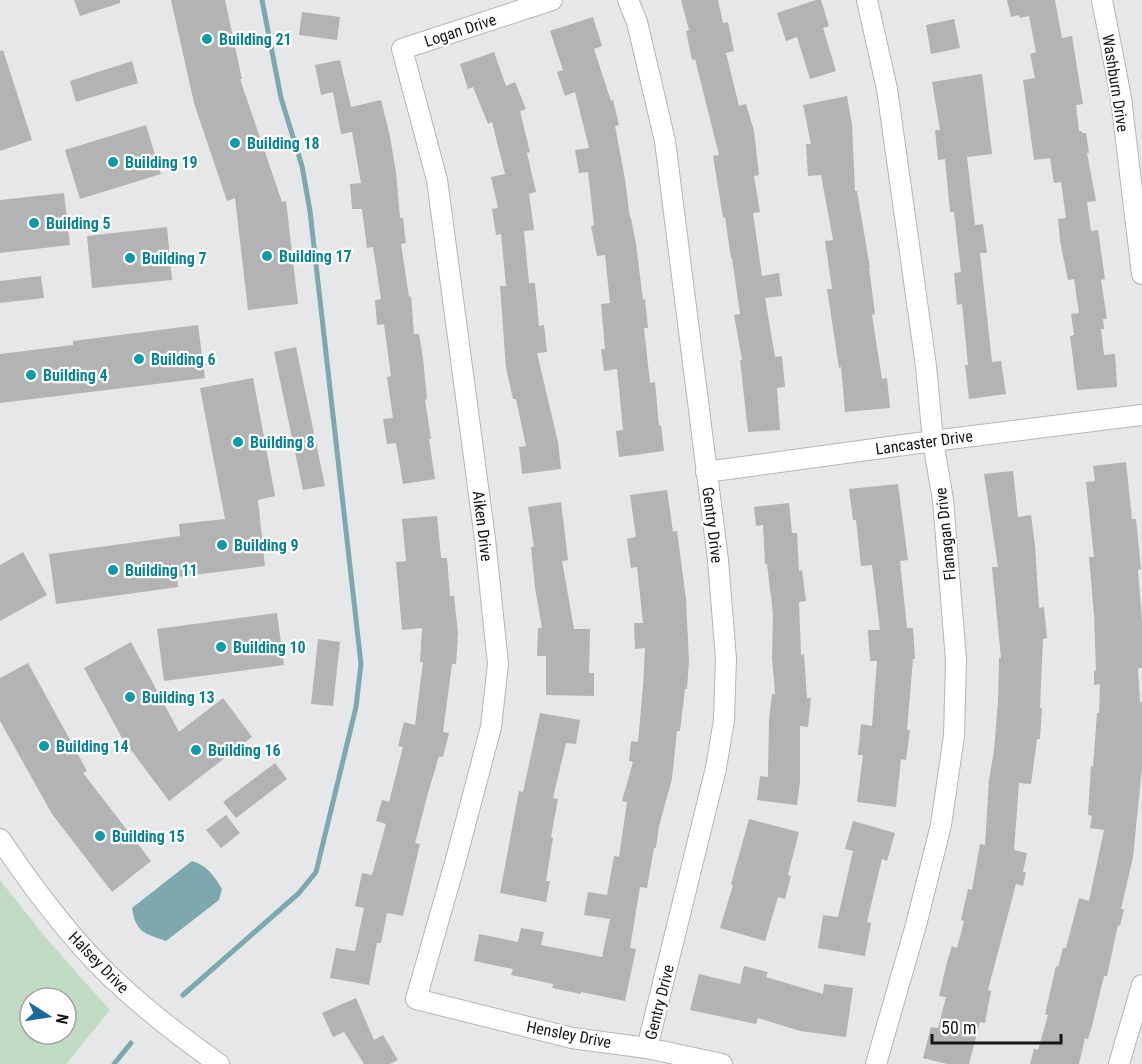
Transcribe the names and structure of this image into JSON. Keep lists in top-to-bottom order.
{
  "streets": {
    "street": [
      "Logan Drive",
      "Washburn Drive",
      "Lancaster Drive",
      "Gentry Drive",
      "Aiken Drive",
      "Flanagan Drive",
      "Halsey Drive",
      "Hensley Drive"
    ]
  },
  "crossings": [
    ["Logan Drive", "Aiken Drive"],
    ["Lancaster Drive", "Gentry Drive"],
    ["Lancaster Drive", "Flanagan Drive"],
    ["Gentry Drive", "Hensley Drive"],
    ["Aiken Drive", "Hensley Drive"]
  ],
  "places": [
    "Building 21",
    "Building 18",
    "Building 19",
    "Building 5",
    "Building 17",
    "Building 7",
    "Building 6",
    "Building 4",
    "Building 8",
    "Building 9",
    "Building 11",
    "Building 10",
    "Building 13",
    "Building 14",
    "Building 16",
    "Building 15"
  ],
  "scale_bar": "50 m",
  "north": "right"
}
